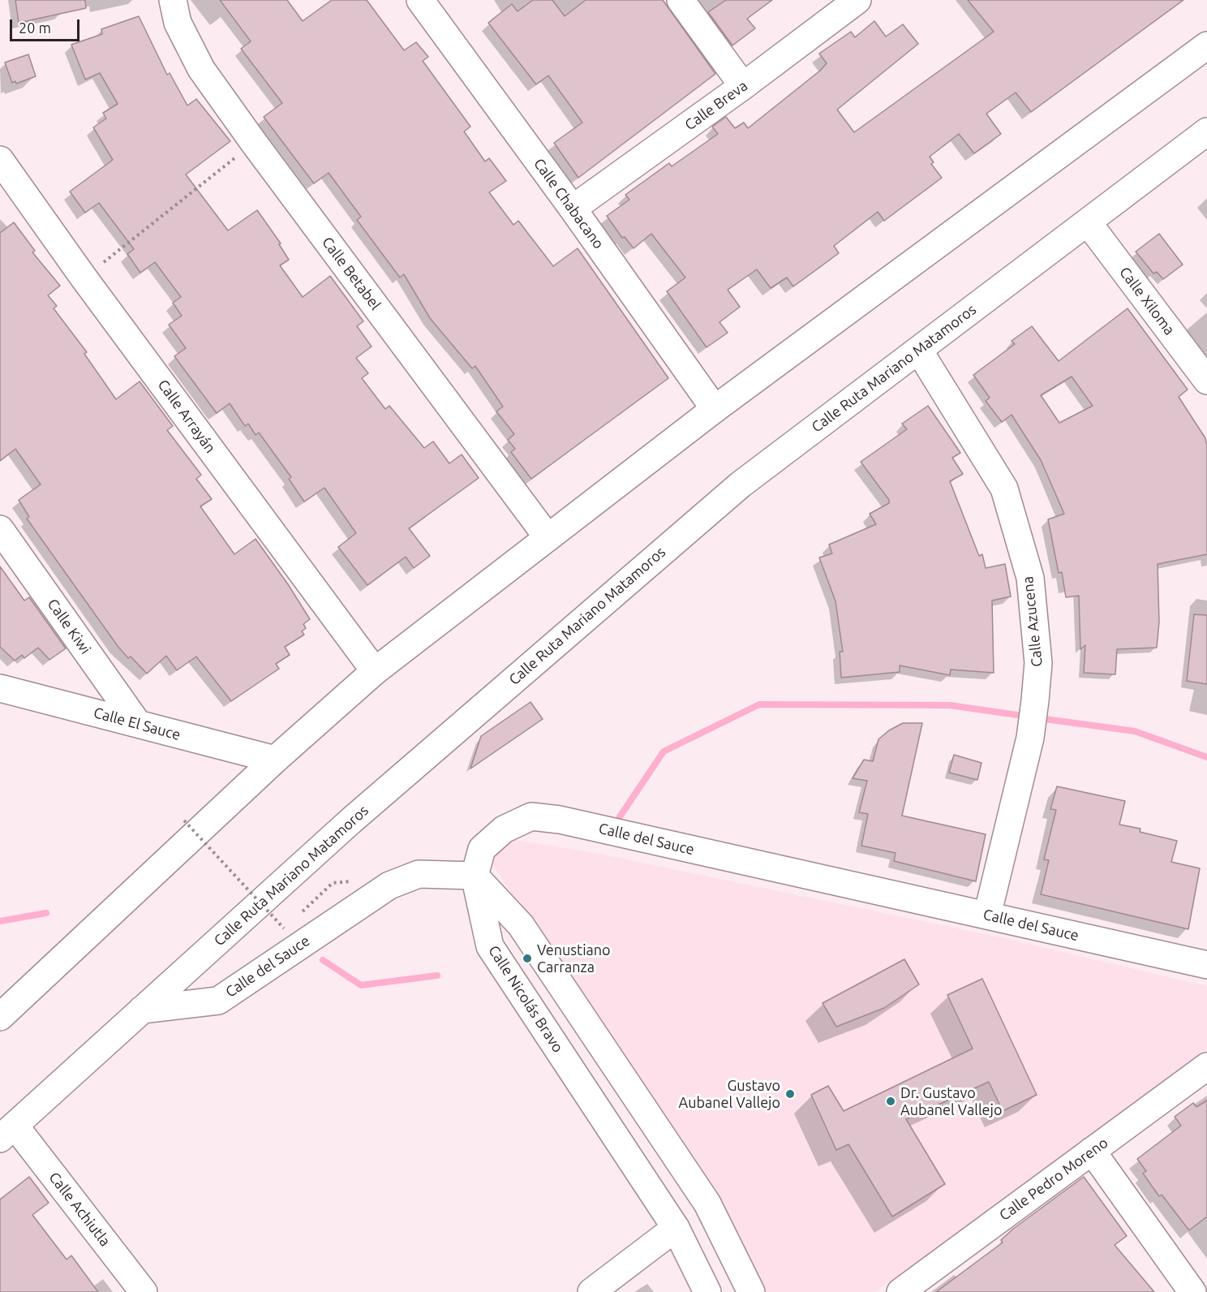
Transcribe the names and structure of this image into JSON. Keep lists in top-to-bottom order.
{
  "streets": {
    "street": [
      "Calle Breva",
      "Calle Chabacano",
      "Calle Betabel",
      "Calle Xiloma",
      "Calle Ruta Mariano Matamoros",
      "Calle Arrayán",
      "Calle Azucena",
      "Calle Kiwi",
      "Calle El Sauce",
      "Calle del Sauce",
      "Calle Nicolás Bravo",
      "Calle Pedro Moreno",
      "Calle Achiutla"
    ]
  },
  "crossings": [
    ["Calle Breva", "Calle Chabacano"],
    ["Calle Xiloma", "Calle Ruta Mariano Matamoros"],
    ["Calle Ruta Mariano Matamoros", "Calle Azucena"],
    ["Calle Ruta Mariano Matamoros", "Calle del Sauce"],
    ["Calle Ruta Mariano Matamoros", "Calle Achiutla"],
    ["Calle Azucena", "Calle del Sauce"],
    ["Calle Kiwi", "Calle El Sauce"],
    ["Calle del Sauce", "Calle Nicolás Bravo"]
  ],
  "places": ["Venustiano Carranza", "Gustavo Aubanel Vallejo", "Dr. Gustavo Aubanel Vallejo"],
  "scale_bar": "20 m"
}
